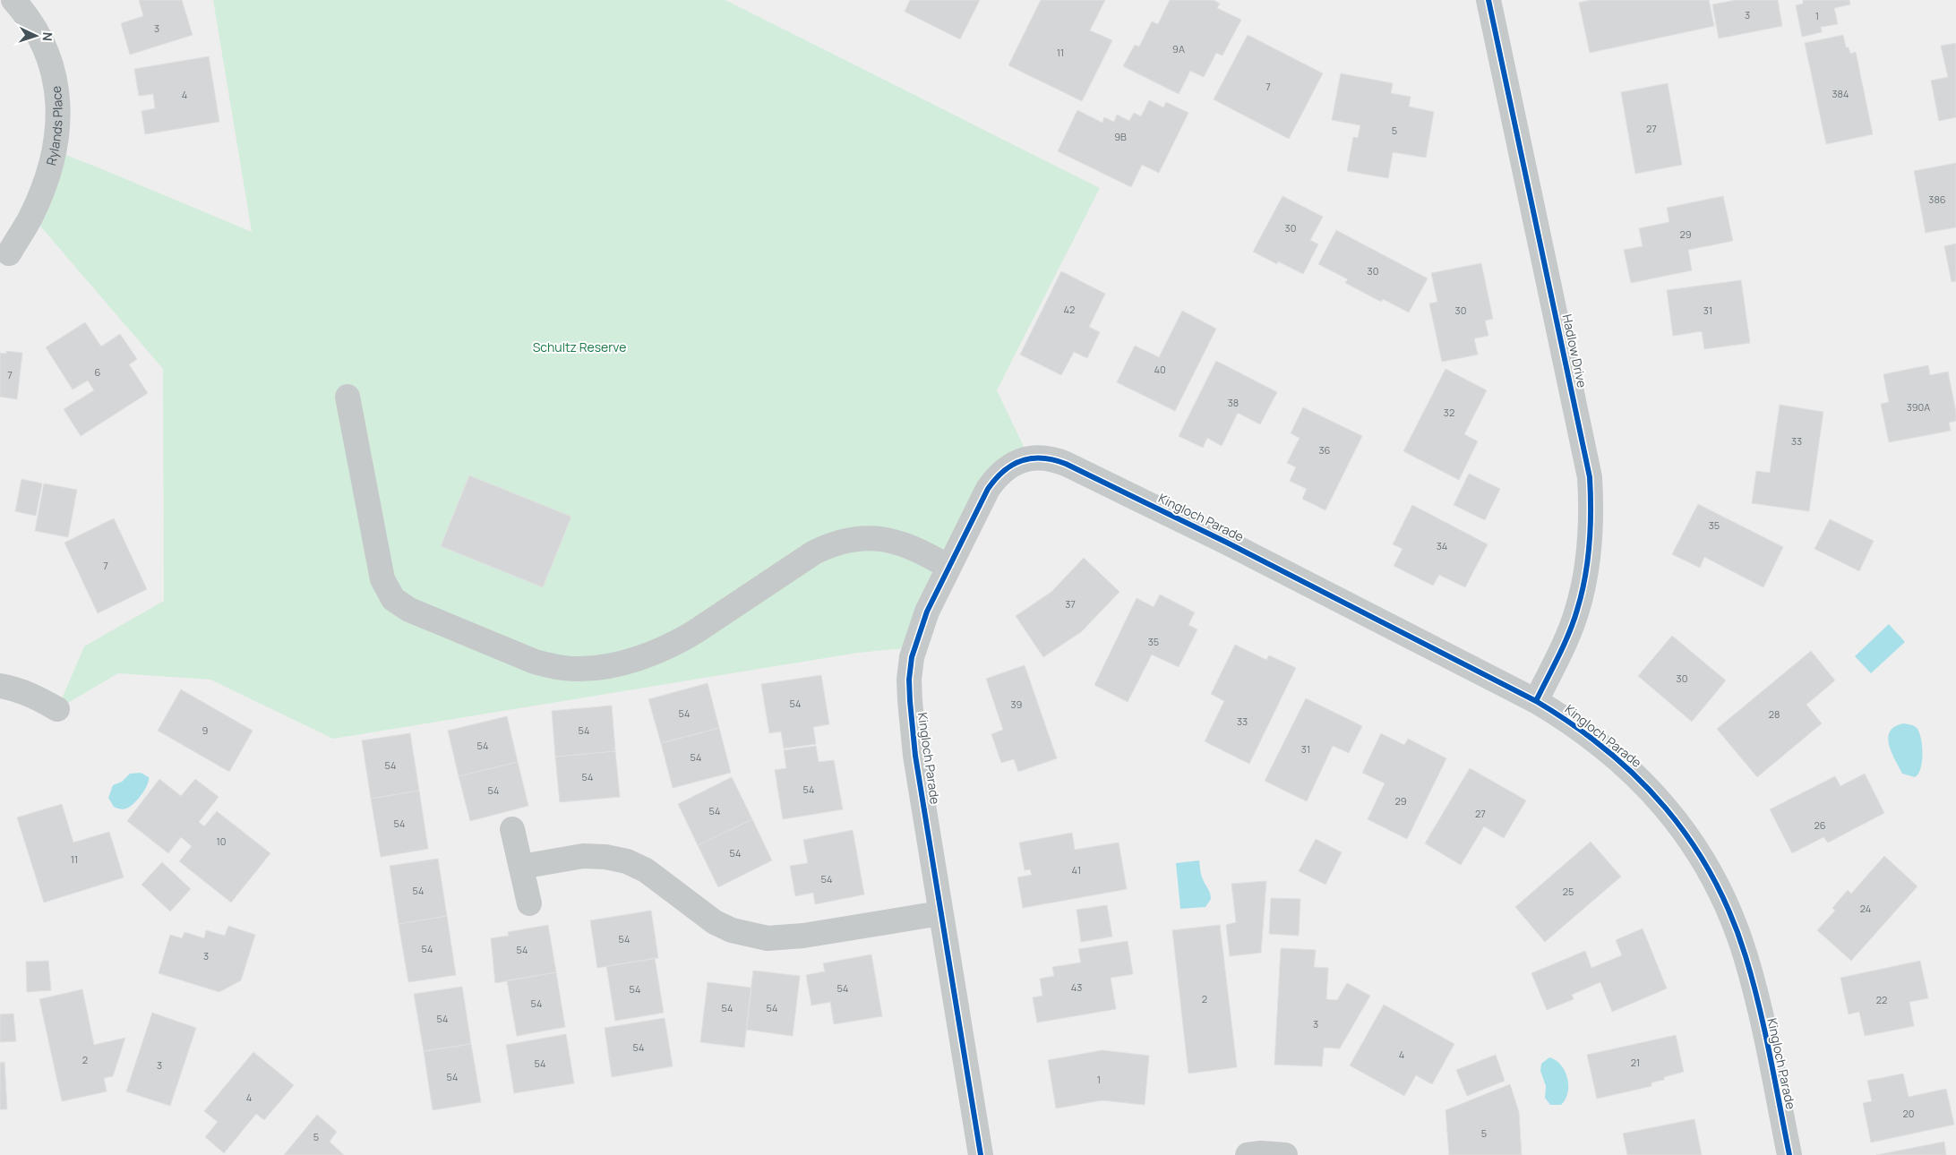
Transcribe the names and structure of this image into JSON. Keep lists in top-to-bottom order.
{
  "streets": {
    "street": ["Rylands Place", "Hadlow Drive", "Kingloch Parade"]
  },
  "crossings": [
    ["Hadlow Drive", "Kingloch Parade"]
  ],
  "parks": ["Schultz Reserve"],
  "house_numbers": [
    "3",
    "1",
    "3",
    "9A",
    "11",
    "7",
    "384",
    "4",
    "27",
    "5",
    "9B",
    "386",
    "30",
    "29",
    "30",
    "42",
    "30",
    "31",
    "40",
    "6",
    "7",
    "38",
    "390A",
    "32",
    "33",
    "36",
    "35",
    "34",
    "7",
    "37",
    "35",
    "30",
    "54",
    "39",
    "54",
    "28",
    "33",
    "9",
    "54",
    "54",
    "31",
    "54",
    "54",
    "54",
    "54",
    "54",
    "29",
    "54",
    "27",
    "54",
    "26",
    "10",
    "54",
    "11",
    "41",
    "54",
    "54",
    "25",
    "24",
    "54",
    "54",
    "54",
    "3",
    "43",
    "54",
    "54",
    "2",
    "22",
    "54",
    "54",
    "54",
    "54",
    "3",
    "54",
    "4",
    "2",
    "21",
    "54",
    "3",
    "54",
    "1",
    "4",
    "20",
    "5",
    "5"
  ],
  "north": "right"
}
